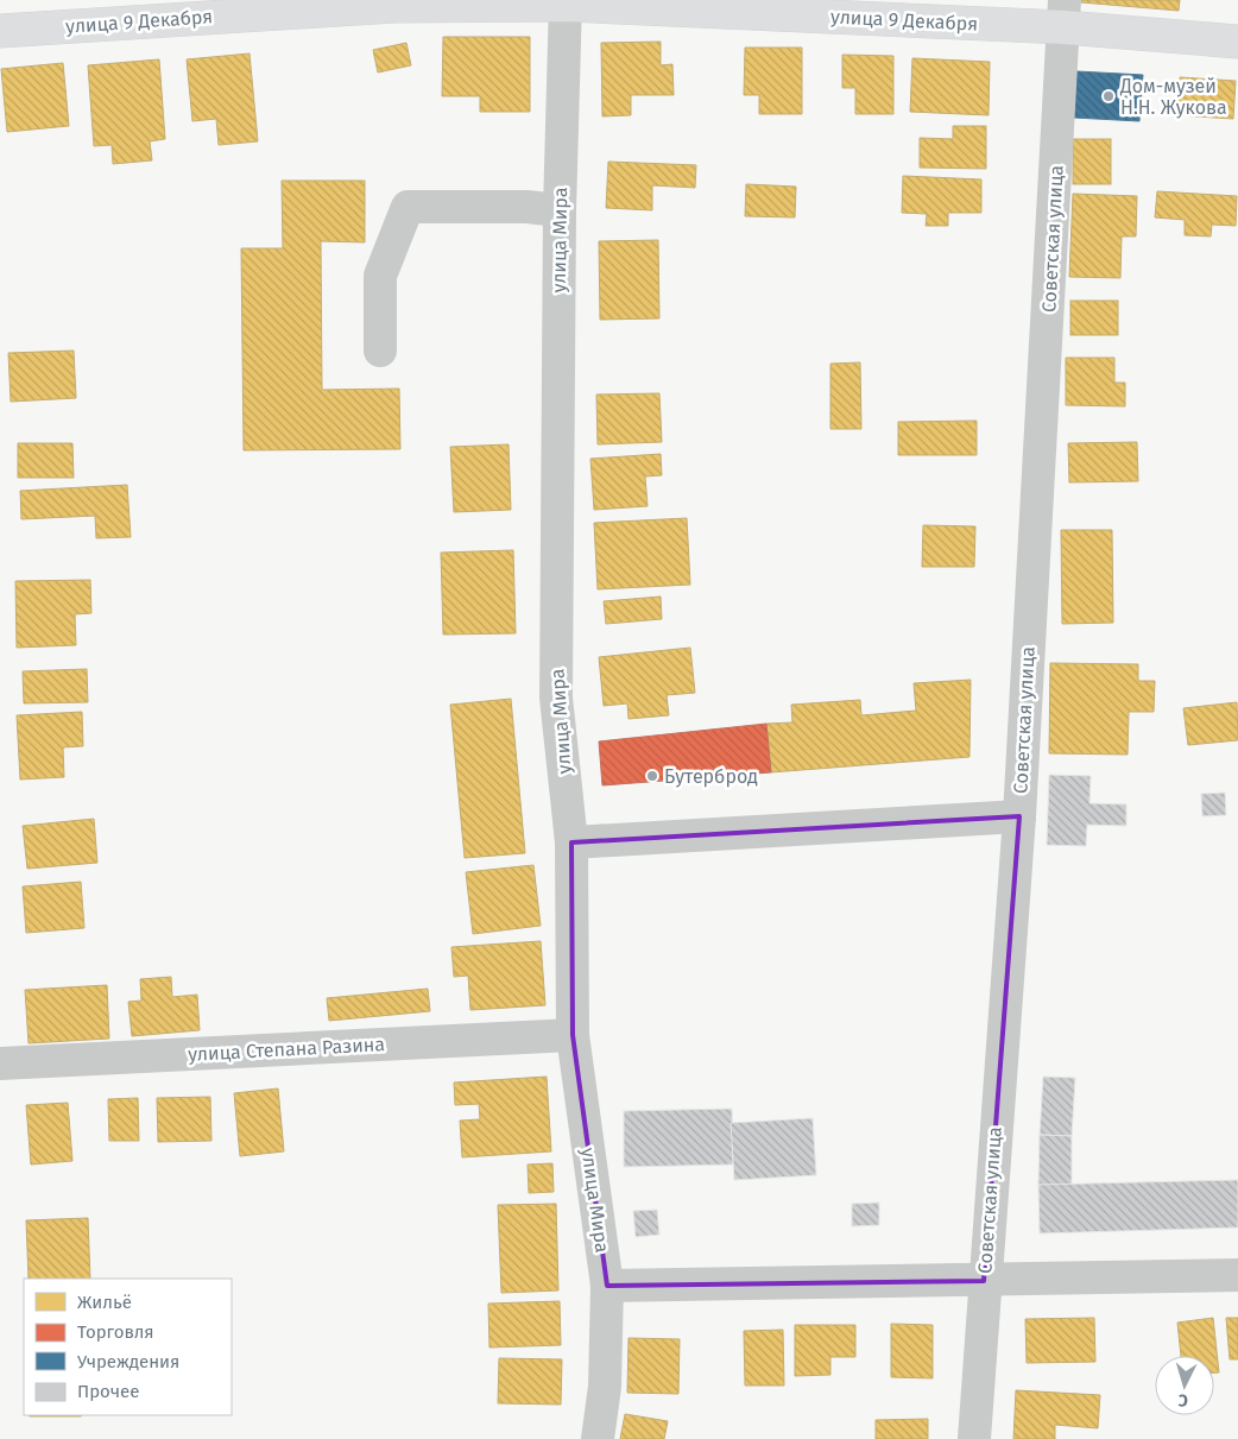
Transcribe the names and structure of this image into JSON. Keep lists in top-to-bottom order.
{
  "streets": {
    "main road": ["улица 9 Декабря"],
    "street": ["Советская улица", "улица Мира", "улица Степана Разина"]
  },
  "crossings": [
    ["улица 9 Декабря", "Советская улица"],
    ["улица 9 Декабря", "улица Мира"],
    ["улица Мира", "улица Степана Разина"]
  ],
  "places": ["Дом-музей Н.Н. Жукова", "Бутерброд"],
  "legend": [
    "Жильё",
    "Торговля",
    "Учреждения",
    "Прочее"
  ],
  "north": "bottom"
}
